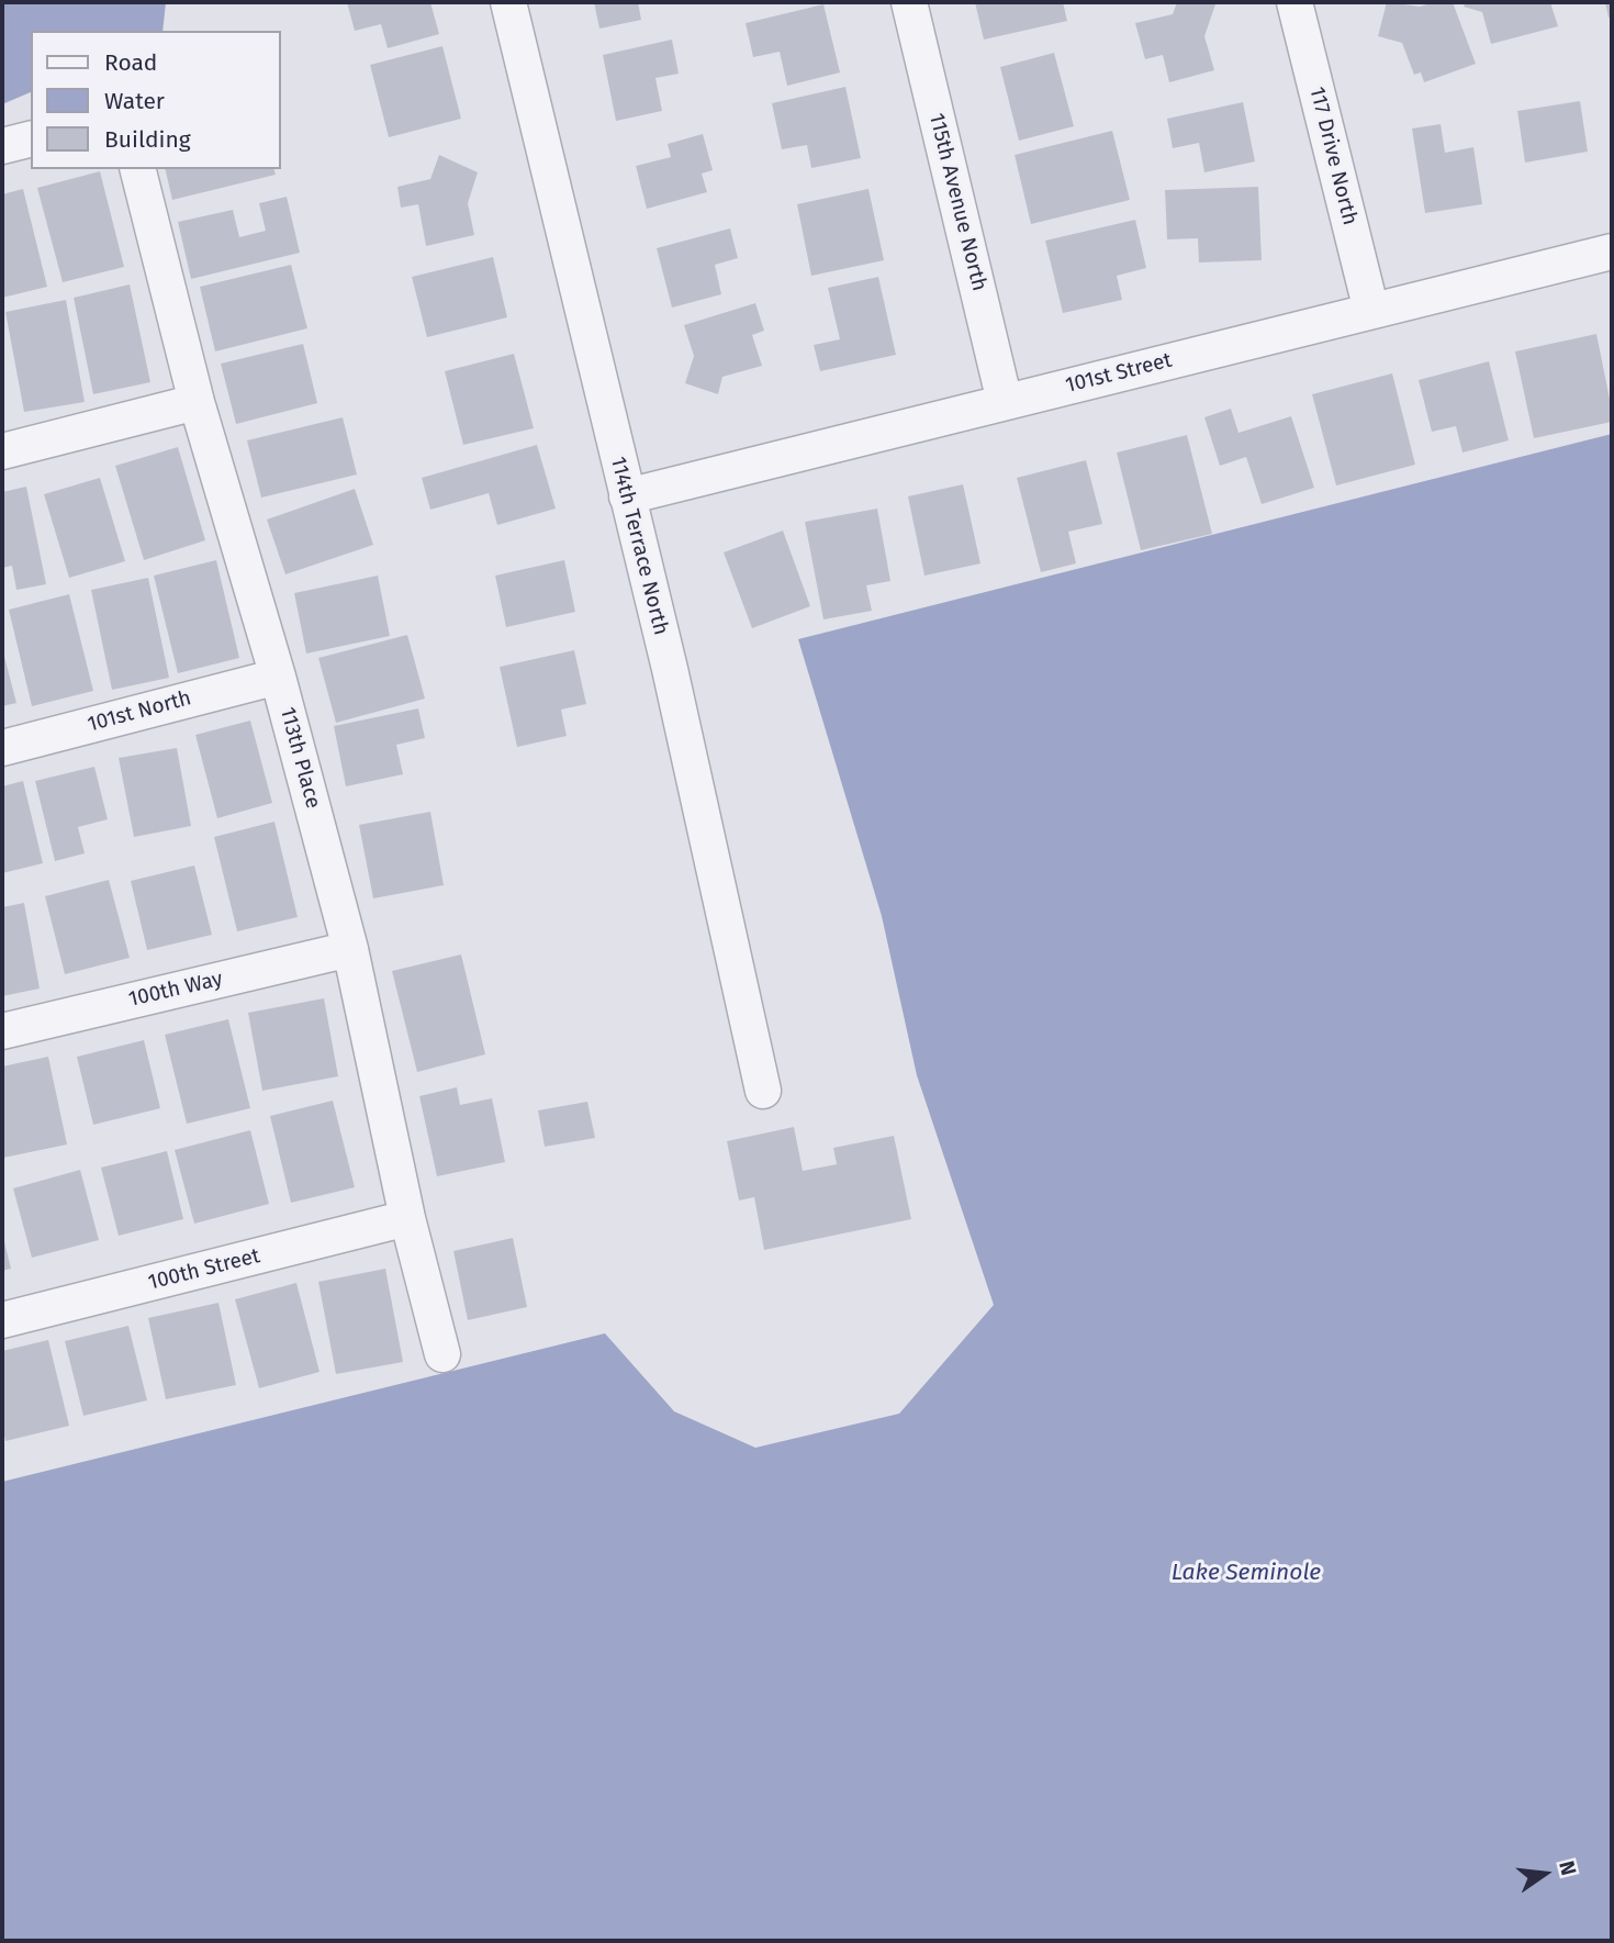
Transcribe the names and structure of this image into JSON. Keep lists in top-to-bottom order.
{
  "streets": {
    "street": [
      "117 Drive North",
      "115th Avenue North",
      "101st Street",
      "114th Terrace North",
      "101st North",
      "113th Place",
      "100th Way",
      "100th Street"
    ]
  },
  "crossings": [
    ["117 Drive North", "101st Street"],
    ["115th Avenue North", "101st Street"],
    ["101st Street", "114th Terrace North"],
    ["101st North", "113th Place"],
    ["113th Place", "100th Way"],
    ["113th Place", "100th Street"]
  ],
  "water": ["Lake Seminole"],
  "legend": ["Road", "Water", "Building"],
  "north": "right"
}
